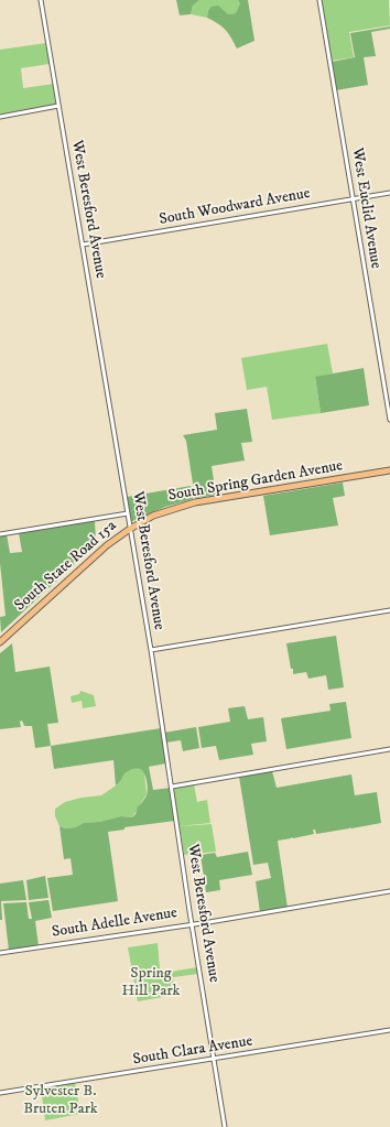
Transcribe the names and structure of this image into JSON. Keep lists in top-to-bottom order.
{
  "streets": {
    "highway": ["South Spring Garden Avenue", "South State Road 15a"],
    "street": [
      "South Woodward Avenue",
      "West Euclid Avenue",
      "West Beresford Avenue",
      "South Adelle Avenue",
      "South Clara Avenue"
    ]
  },
  "crossings": [
    ["South Woodward Avenue", "West Euclid Avenue"],
    ["South Woodward Avenue", "West Beresford Avenue"],
    ["West Beresford Avenue", "South Spring Garden Avenue"],
    ["West Beresford Avenue", "South State Road 15a"],
    ["West Beresford Avenue", "South Adelle Avenue"],
    ["West Beresford Avenue", "South Clara Avenue"],
    ["South Spring Garden Avenue", "South State Road 15a"]
  ],
  "parks": ["Spring Hill Park", "Sylvester B. Bruten Park"]
}
